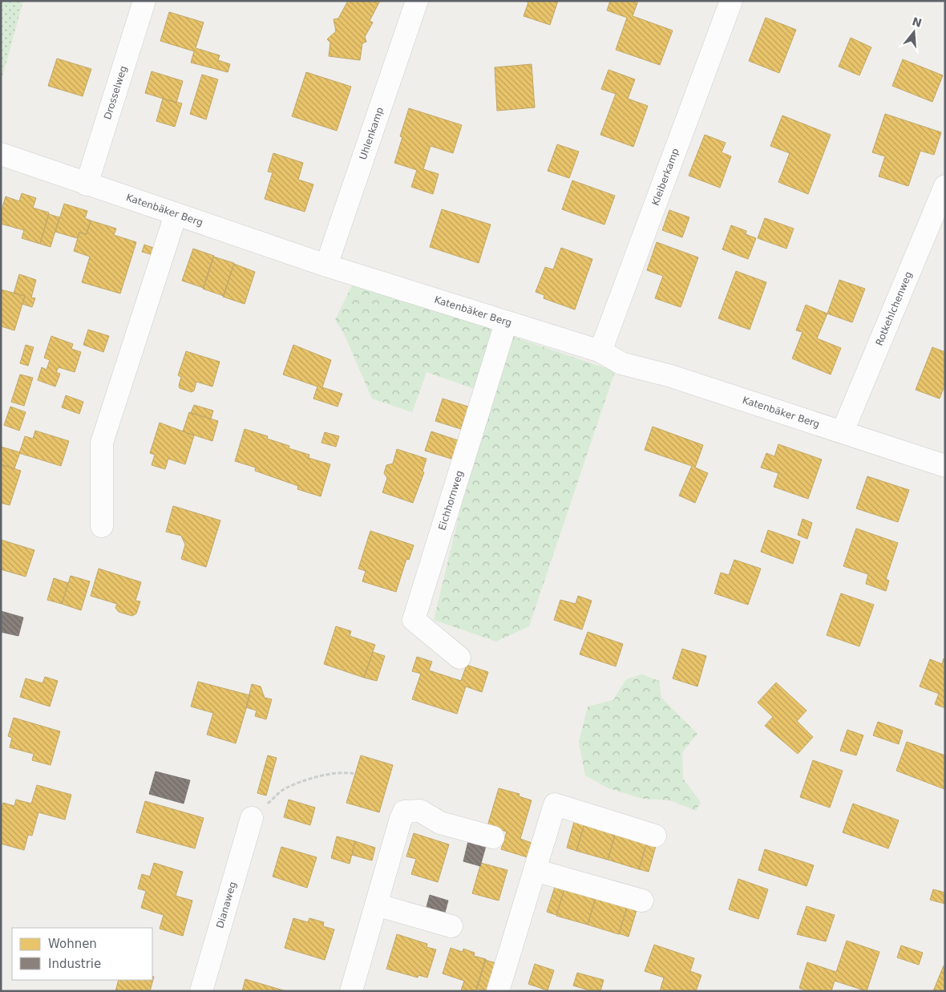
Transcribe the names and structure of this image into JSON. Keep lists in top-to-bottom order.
{
  "streets": {
    "street": [
      "Drosselweg",
      "Uhlenkamp",
      "Kleiberkamp",
      "Katenbäker Berg",
      "Rotkehlchenweg",
      "Eichhornweg",
      "Dianaweg"
    ]
  },
  "crossings": [
    ["Drosselweg", "Katenbäker Berg"],
    ["Uhlenkamp", "Katenbäker Berg"],
    ["Kleiberkamp", "Katenbäker Berg"],
    ["Katenbäker Berg", "Rotkehlchenweg"],
    ["Katenbäker Berg", "Eichhornweg"]
  ],
  "legend": ["Wohnen", "Industrie"],
  "north": "top"
}
